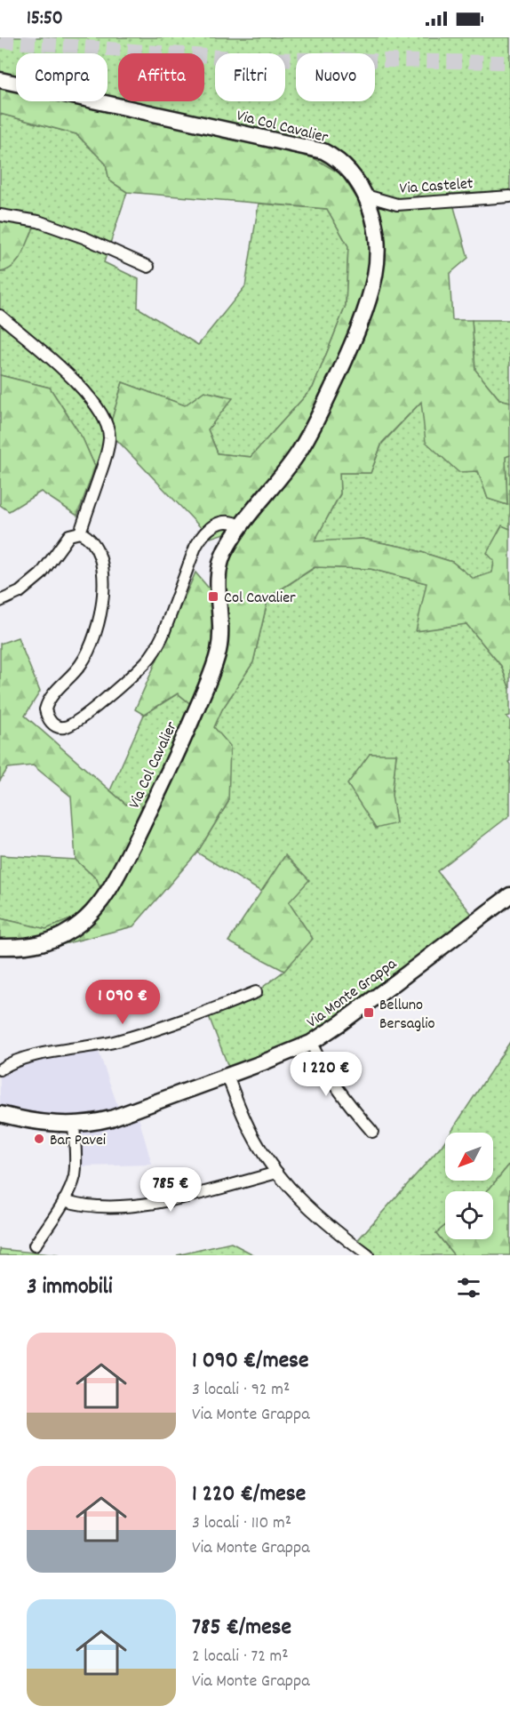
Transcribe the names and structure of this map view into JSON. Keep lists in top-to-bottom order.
{
  "streets": {
    "main road": ["Via Col Cavalier", "Via Monte Grappa"],
    "street": ["Via Castelet"]
  },
  "crossings": [
    ["Via Col Cavalier", "Via Castelet"]
  ],
  "places": {
    "transit": ["Col Cavalier", "Belluno Bersaglio"],
    "other": ["Bar Pavei"]
  },
  "north": "bottom left",
  "page": {
    "status": "15:50",
    "chip": [
      "Compra",
      "Affitta",
      "Filtri",
      "Nuovo"
    ],
    "price": ["1 090 €", "1 220 €", "785 €"],
    "heading": "3 immobili",
    "list": [
      {
        "name": "1 090 €/mese",
        "note": "3 locali · 92 m² · Via Monte Grappa"
      },
      {
        "name": "1 220 €/mese",
        "note": "3 locali · 110 m² · Via Monte Grappa"
      },
      {
        "name": "785 €/mese",
        "note": "2 locali · 72 m² · Via Monte Grappa"
      }
    ]
  }
}
